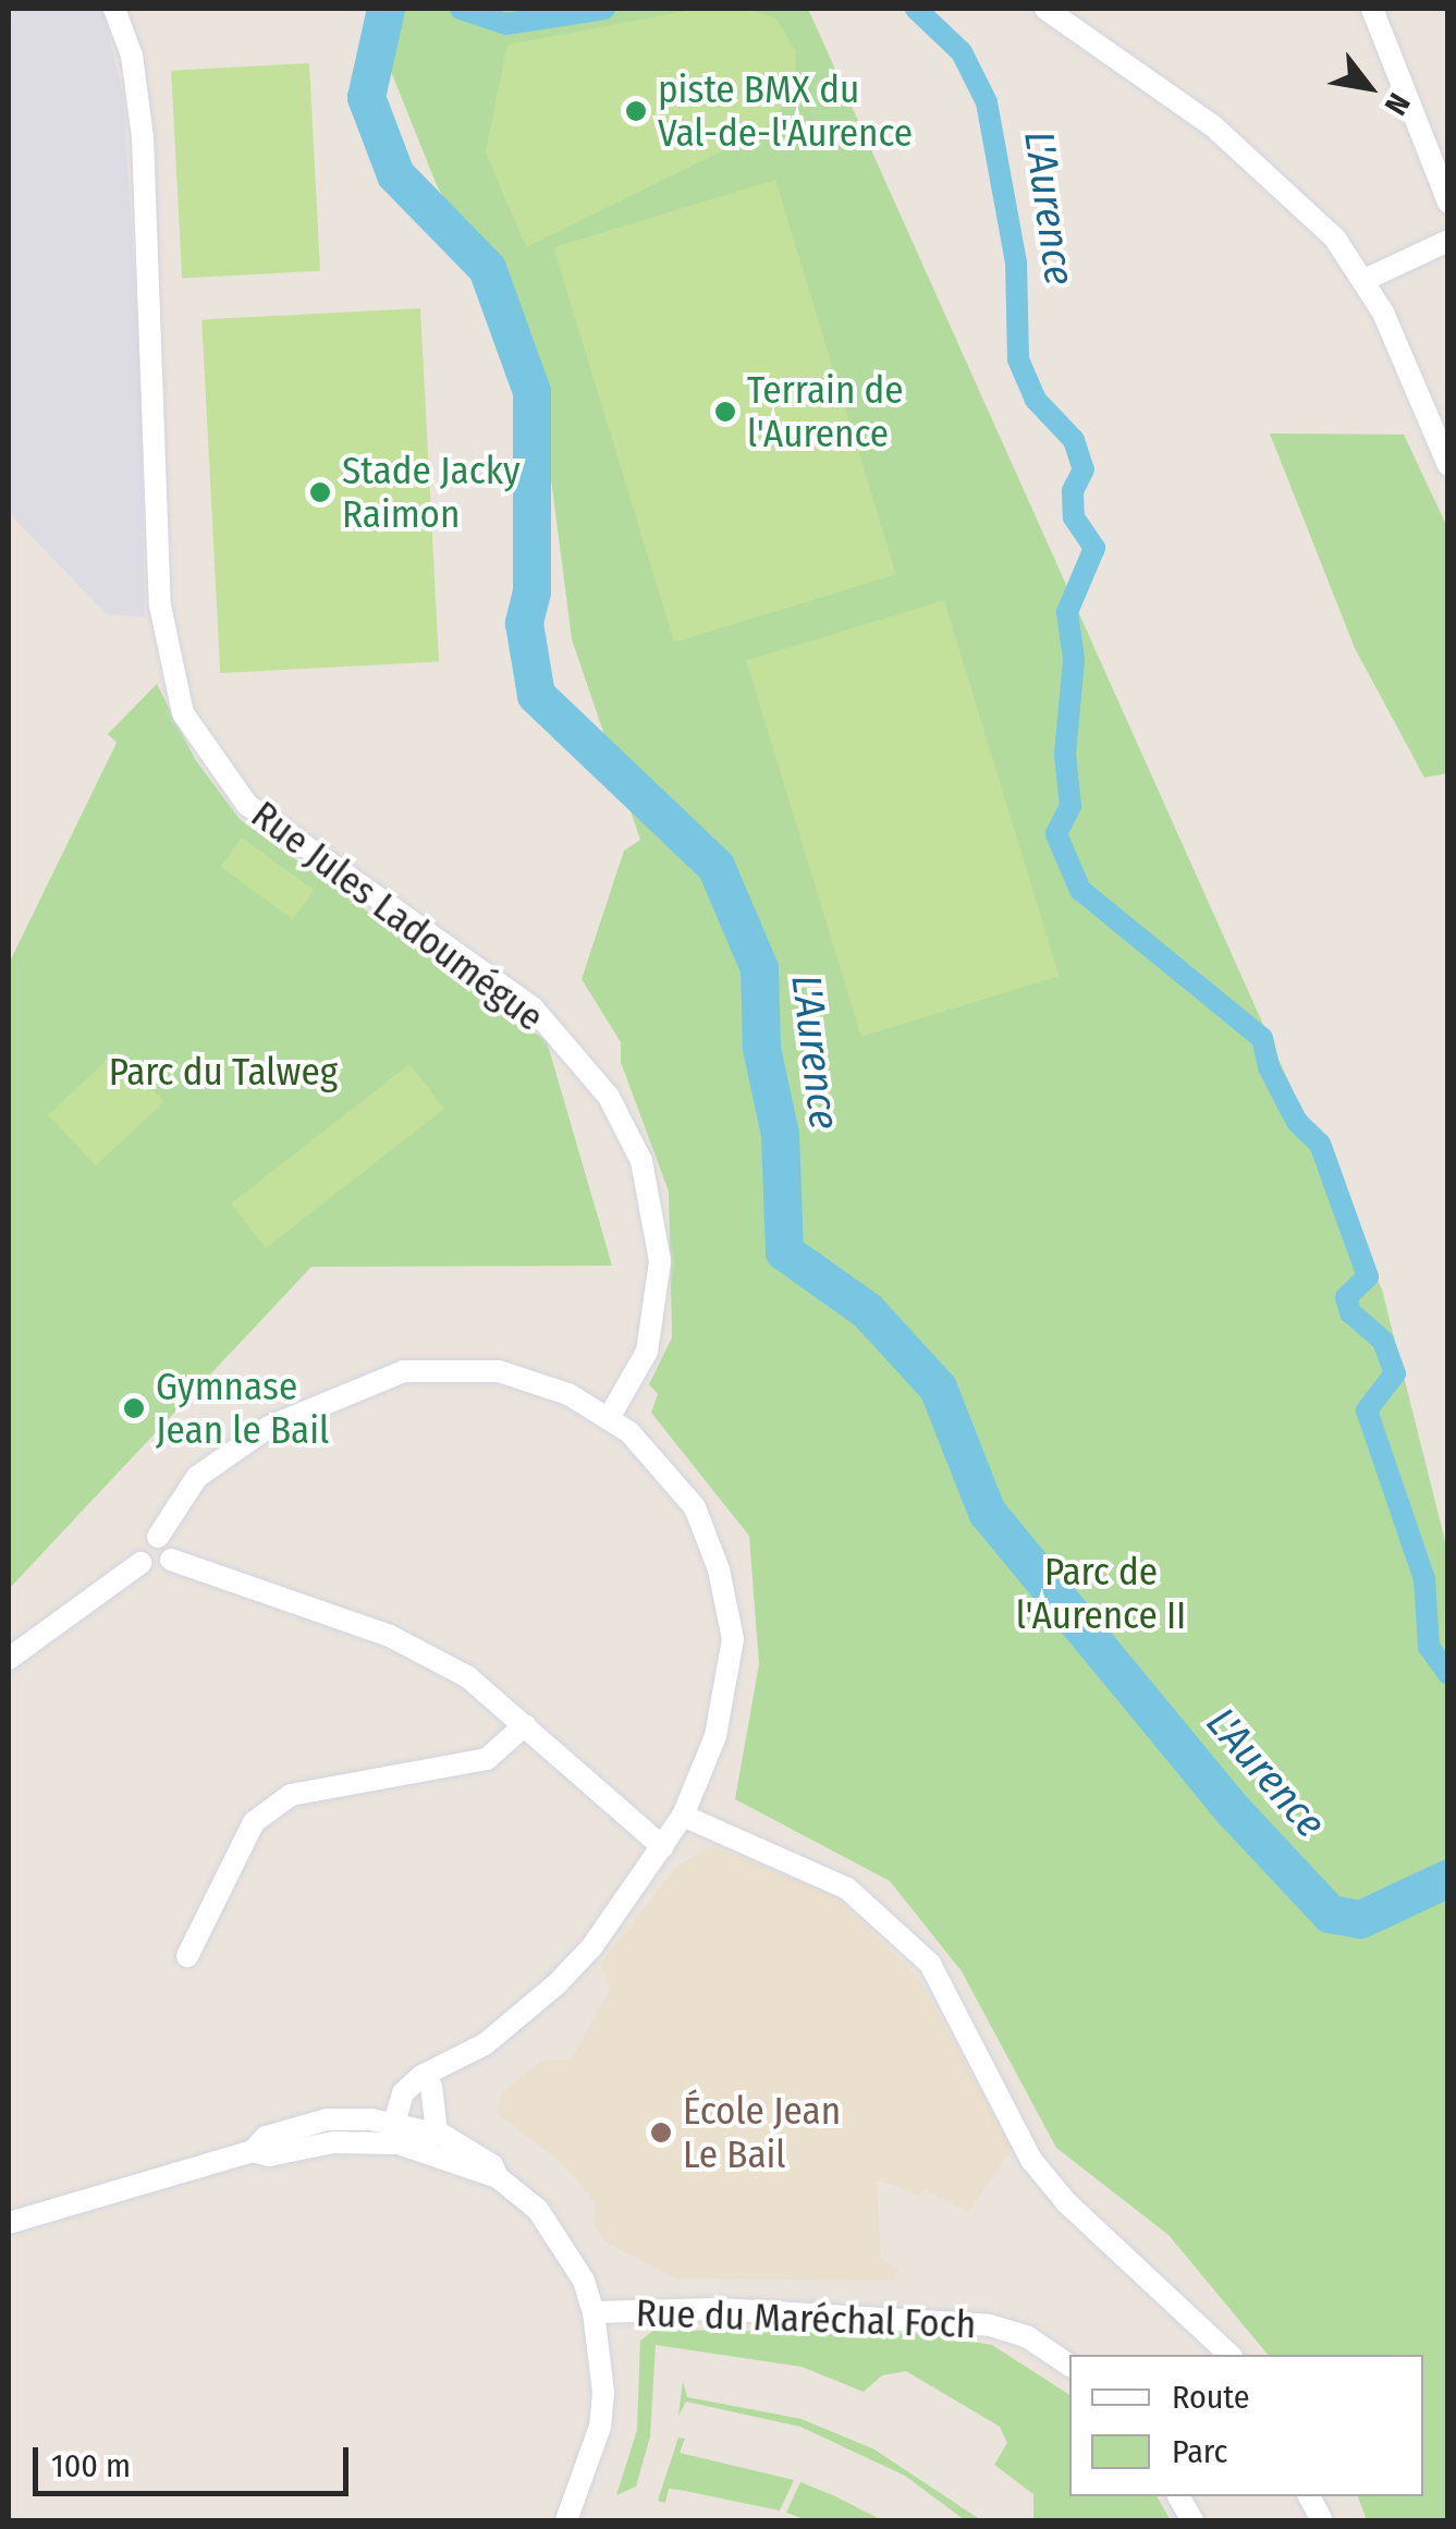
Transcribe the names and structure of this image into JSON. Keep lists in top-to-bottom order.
{
  "streets": {
    "street": ["Rue Jules Ladoumégue", "Rue du Maréchal Foch"]
  },
  "water": ["L'Aurence"],
  "parks": ["Parc du Talweg", "Parc de l'Aurence II"],
  "places": [
    "piste BMX du Val-de-l'Aurence",
    "Terrain de l'Aurence",
    "Stade Jacky Raimon",
    "Gymnase Jean le Bail",
    "École Jean Le Bail"
  ],
  "legend": ["Route", "Parc"],
  "scale_bar": "100 m",
  "north": "bottom right"
}
